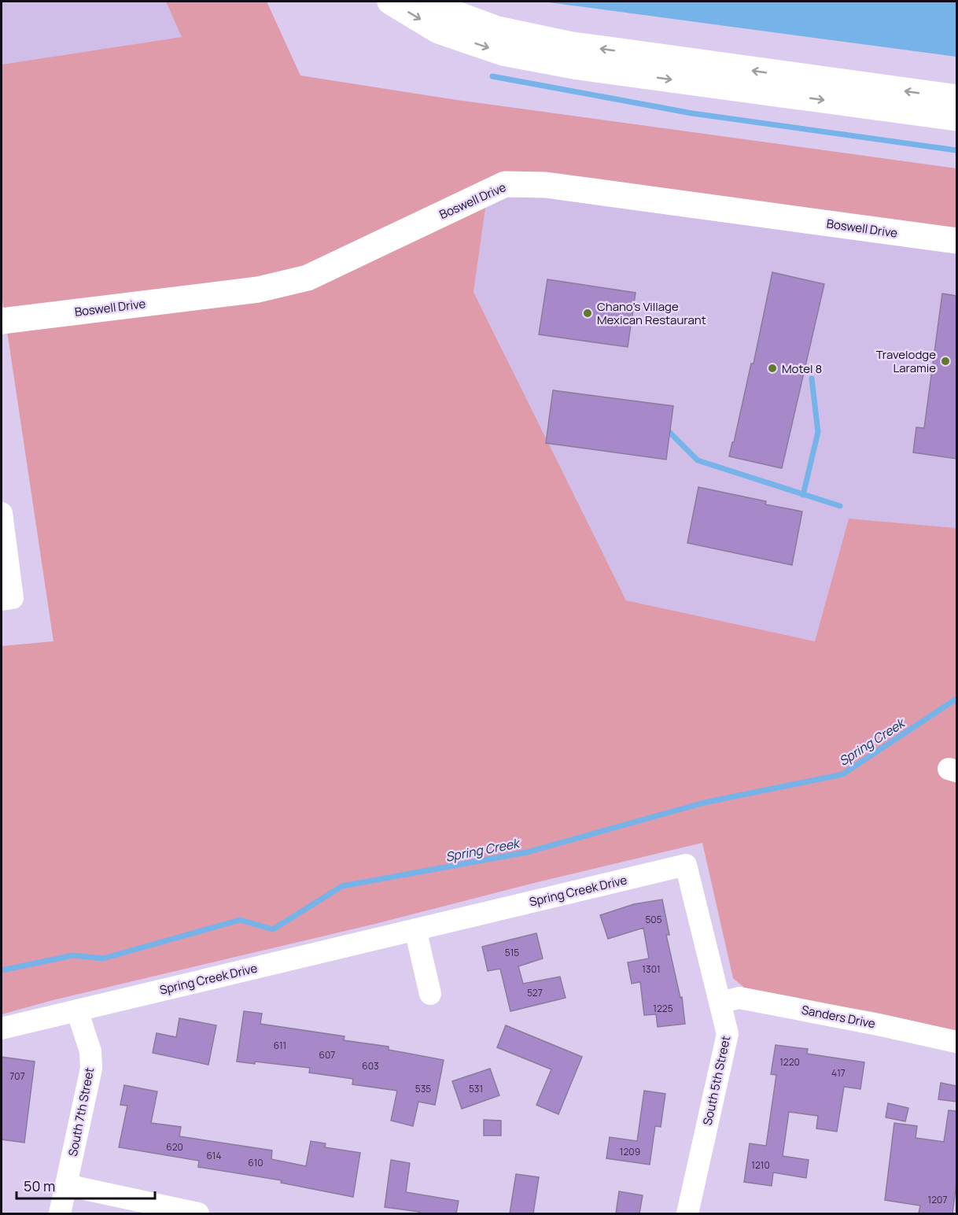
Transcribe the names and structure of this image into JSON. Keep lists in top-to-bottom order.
{
  "streets": {
    "main road": ["Boswell Drive"],
    "street": [
      "Spring Creek Drive",
      "Sanders Drive",
      "South 5th Street",
      "South 7th Street"
    ]
  },
  "crossings": [
    ["Spring Creek Drive", "South 5th Street"],
    ["Spring Creek Drive", "South 7th Street"],
    ["Sanders Drive", "South 5th Street"]
  ],
  "water": ["Spring Creek"],
  "places": ["Chano's Village Mexican Restaurant", "Travelodge Laramie", "Motel 8"],
  "house_numbers": [
    "505",
    "515",
    "1301",
    "527",
    "1225",
    "611",
    "607",
    "1220",
    "603",
    "417",
    "707",
    "535",
    "531",
    "620",
    "1209",
    "614",
    "610",
    "1210",
    "1207"
  ],
  "scale_bar": "50 m"
}
